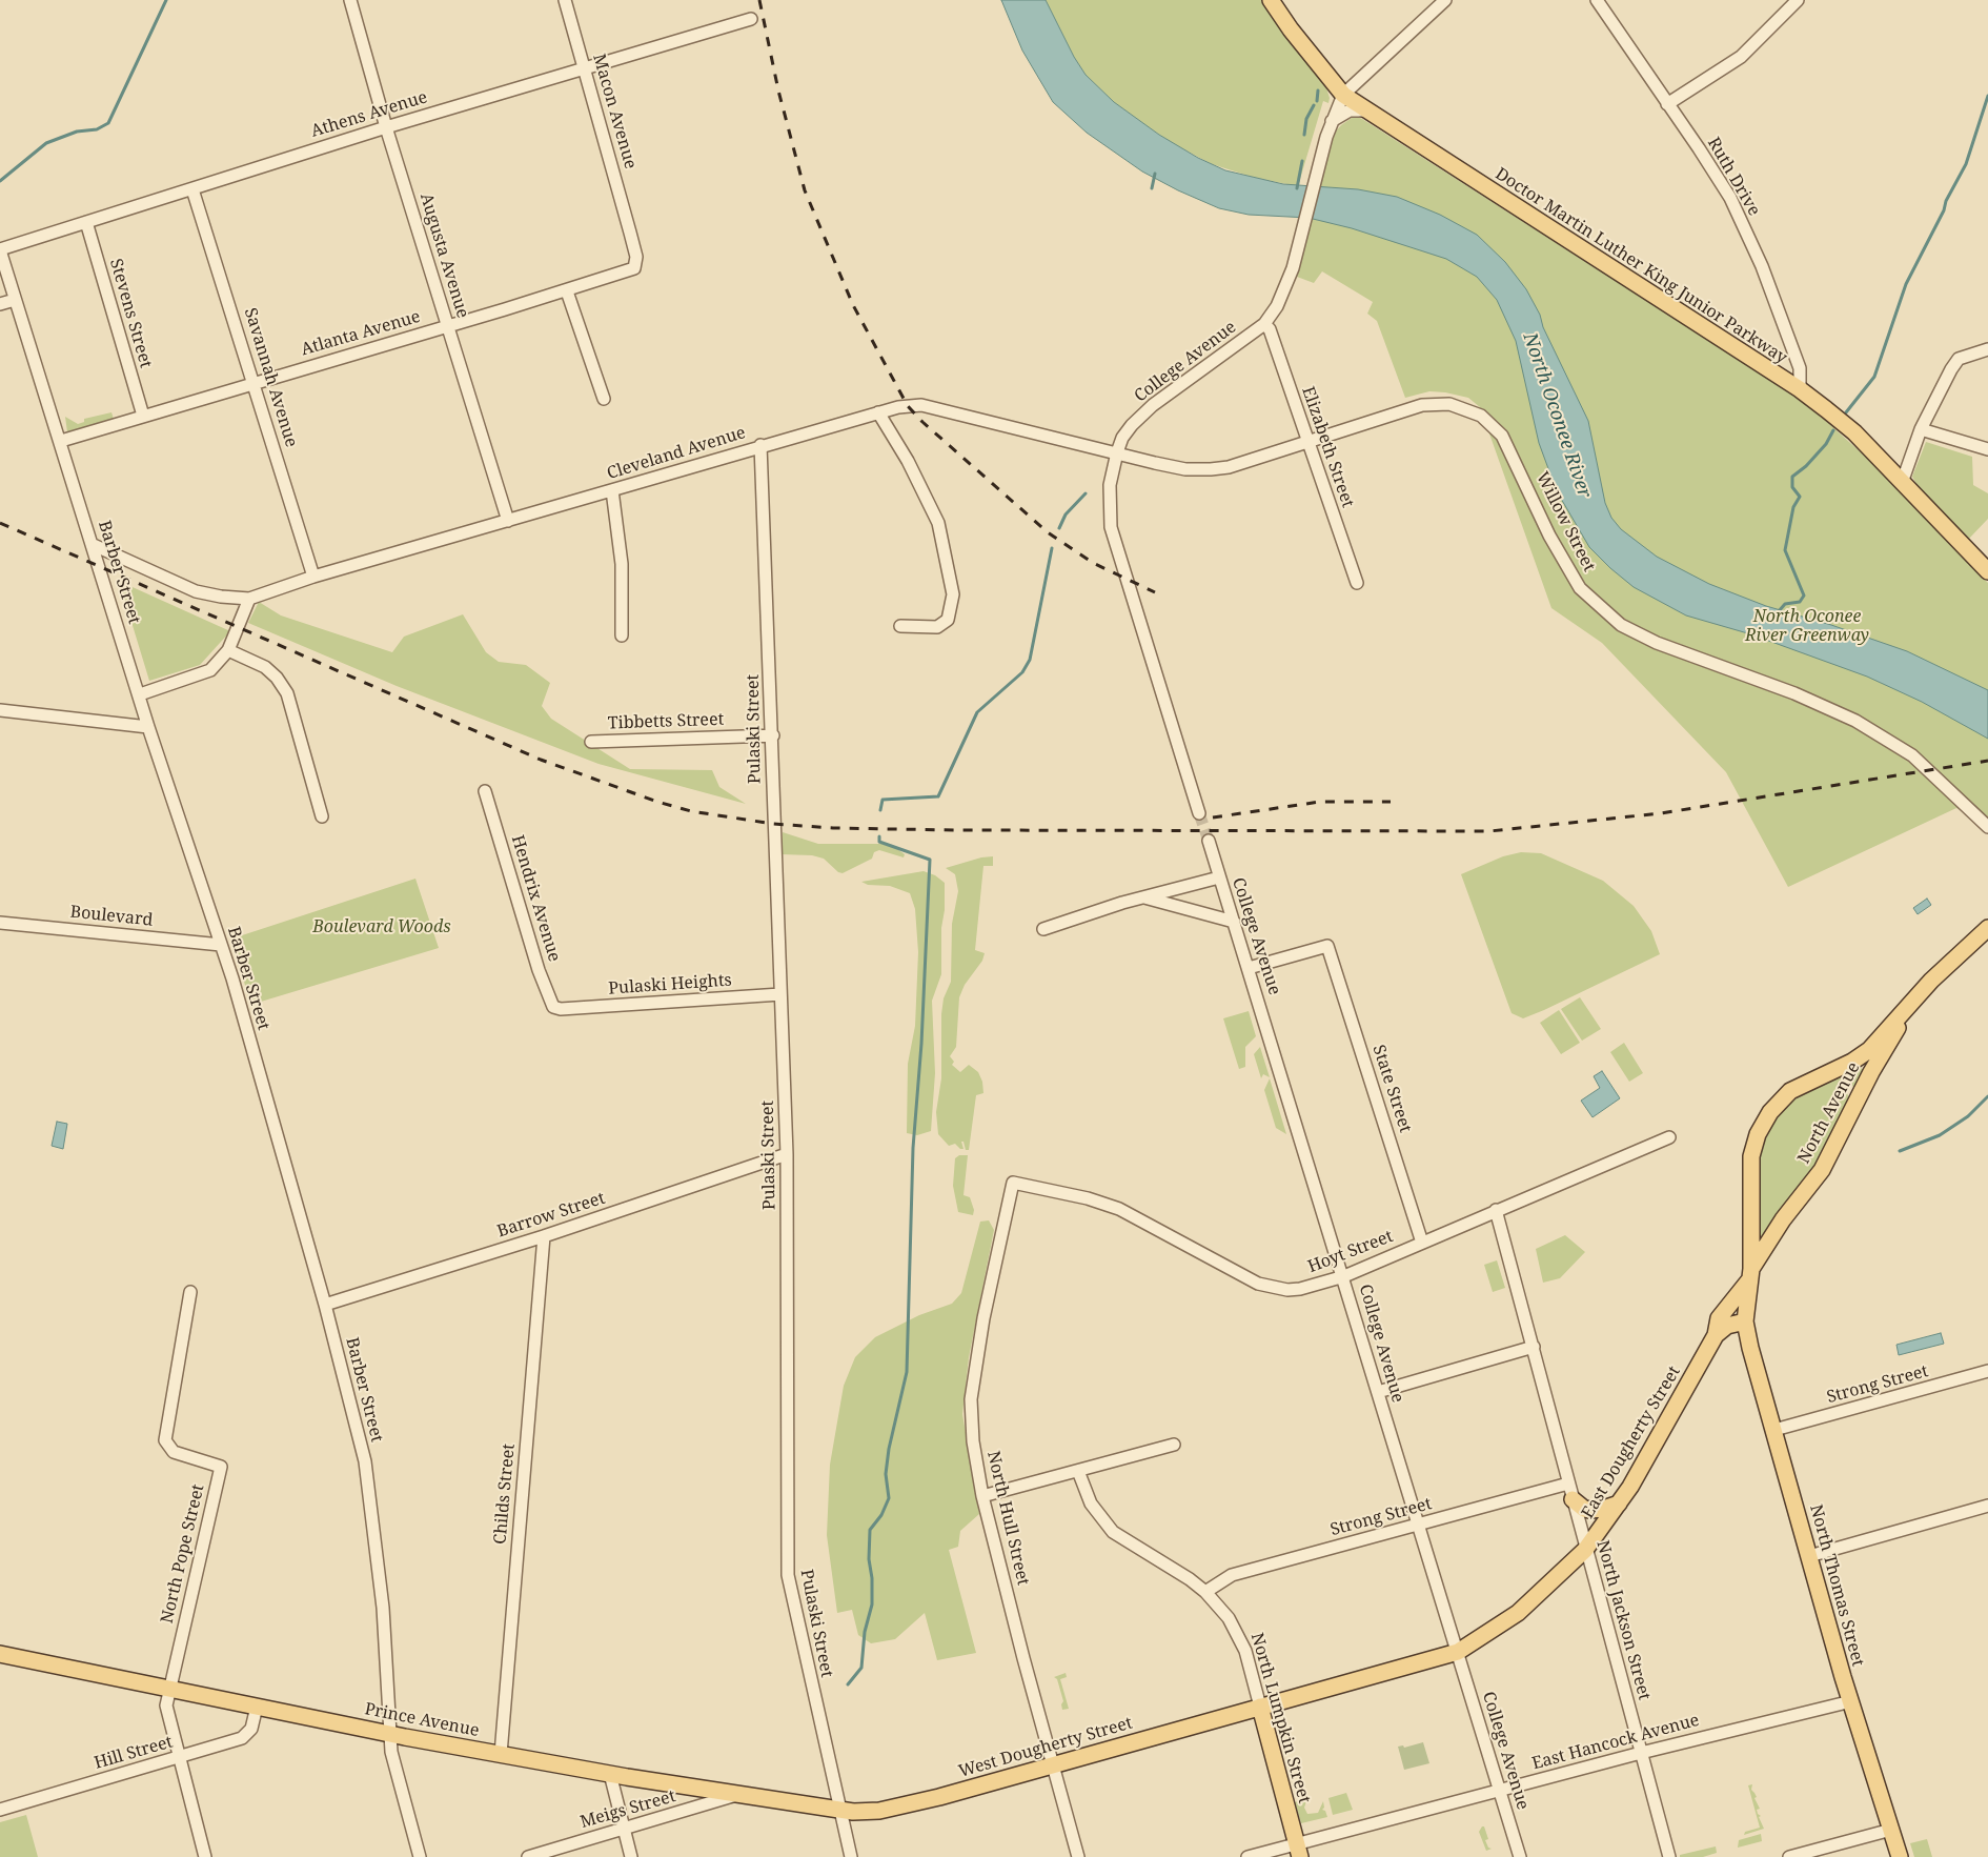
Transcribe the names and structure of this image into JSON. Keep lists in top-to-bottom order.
{
  "streets": {
    "main road": [
      "Doctor Martin Luther King Junior Parkway",
      "North Avenue",
      "East Dougherty Street",
      "North Thomas Street",
      "North Lumpkin Street",
      "Prince Avenue",
      "West Dougherty Street"
    ],
    "street": [
      "Macon Avenue",
      "Athens Avenue",
      "Ruth Drive",
      "Augusta Avenue",
      "Stevens Street",
      "Atlanta Avenue",
      "College Avenue",
      "Savannah Avenue",
      "Elizabeth Street",
      "Cleveland Avenue",
      "Willow Street",
      "Barber Street",
      "Tibbetts Street",
      "Pulaski Street",
      "Hendrix Avenue",
      "Boulevard",
      "Pulaski Heights",
      "State Street",
      "Barrow Street",
      "Hoyt Street",
      "Strong Street",
      "Childs Street",
      "North Hull Street",
      "North Pope Street",
      "North Jackson Street",
      "East Hancock Avenue",
      "Hill Street",
      "Meigs Street"
    ]
  },
  "crossings": [
    ["Macon Avenue", "Athens Avenue"],
    ["Macon Avenue", "Atlanta Avenue"],
    ["Athens Avenue", "Augusta Avenue"],
    ["Athens Avenue", "Stevens Street"],
    ["Athens Avenue", "Savannah Avenue"],
    ["Athens Avenue", "Barber Street"],
    ["Ruth Drive", "Doctor Martin Luther King Junior Parkway"],
    ["Augusta Avenue", "Atlanta Avenue"],
    ["Augusta Avenue", "Cleveland Avenue"],
    ["Doctor Martin Luther King Junior Parkway", "College Avenue"],
    ["Stevens Street", "Atlanta Avenue"],
    ["Atlanta Avenue", "Savannah Avenue"],
    ["Atlanta Avenue", "Barber Street"],
    ["College Avenue", "Elizabeth Street"],
    ["College Avenue", "Cleveland Avenue"],
    ["College Avenue", "Willow Street"],
    ["College Avenue", "State Street"],
    ["College Avenue", "Hoyt Street"],
    ["College Avenue", "Strong Street"],
    ["College Avenue", "East Dougherty Street"],
    ["College Avenue", "East Hancock Avenue"],
    ["Savannah Avenue", "Cleveland Avenue"],
    ["Elizabeth Street", "Willow Street"],
    ["Cleveland Avenue", "Willow Street"],
    ["Cleveland Avenue", "Barber Street"],
    ["Cleveland Avenue", "Pulaski Street"],
    ["Barber Street", "Boulevard"],
    ["Barber Street", "Barrow Street"],
    ["Barber Street", "Prince Avenue"],
    ["Tibbetts Street", "Pulaski Street"],
    ["Pulaski Street", "Pulaski Heights"],
    ["Pulaski Street", "Barrow Street"],
    ["Pulaski Street", "Prince Avenue"],
    ["Pulaski Street", "West Dougherty Street"],
    ["Hendrix Avenue", "Pulaski Heights"],
    ["State Street", "Hoyt Street"],
    ["North Avenue", "East Dougherty Street"],
    ["North Avenue", "North Thomas Street"],
    ["Barrow Street", "Childs Street"],
    ["Hoyt Street", "North Hull Street"],
    ["Hoyt Street", "North Jackson Street"],
    ["Strong Street", "North Thomas Street"],
    ["Strong Street", "North Jackson Street"],
    ["Strong Street", "North Lumpkin Street"],
    ["East Dougherty Street", "North Jackson Street"],
    ["East Dougherty Street", "North Lumpkin Street"],
    ["East Dougherty Street", "West Dougherty Street"],
    ["Childs Street", "Prince Avenue"],
    ["North Hull Street", "West Dougherty Street"],
    ["North Pope Street", "Prince Avenue"],
    ["North Pope Street", "Hill Street"],
    ["North Thomas Street", "East Hancock Avenue"],
    ["North Jackson Street", "East Hancock Avenue"],
    ["North Lumpkin Street", "East Hancock Avenue"],
    ["North Lumpkin Street", "West Dougherty Street"],
    ["Prince Avenue", "West Dougherty Street"],
    ["Prince Avenue", "Hill Street"],
    ["Prince Avenue", "Meigs Street"]
  ],
  "water": ["North Oconee River"],
  "parks": ["North Oconee River Greenway", "Boulevard Woods"]
}
